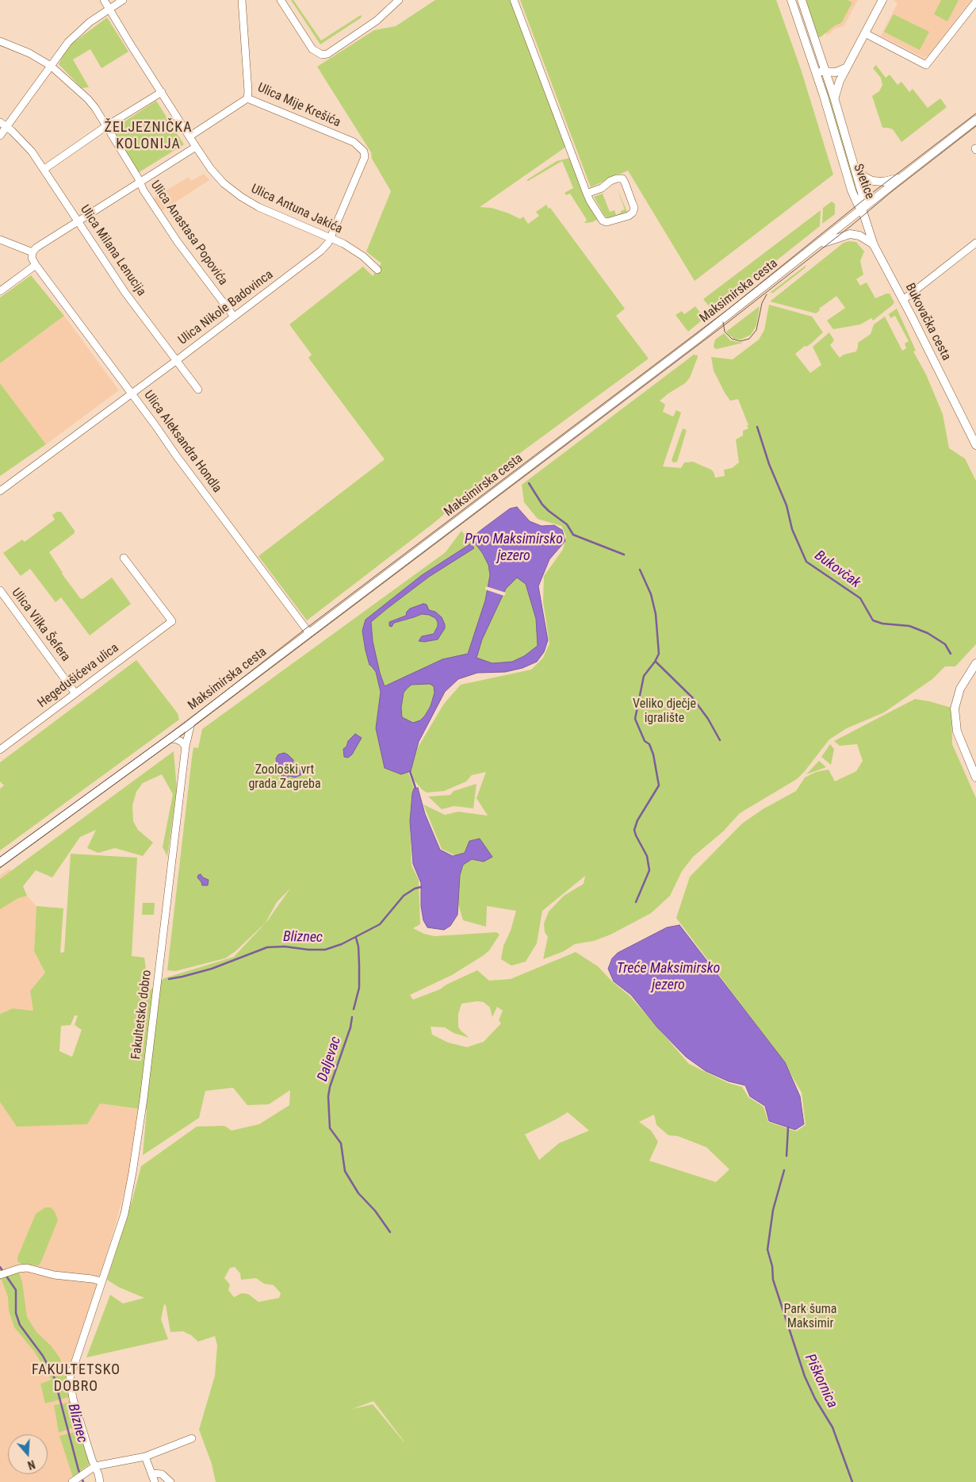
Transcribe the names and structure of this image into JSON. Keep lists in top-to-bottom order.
{
  "streets": {
    "main road": ["Svetice", "Maksimirska cesta", "Bukovačka cesta"],
    "street": [
      "Ulica Mije Krešića",
      "Ulica Antuna Jakića",
      "Ulica Anastasa Popovića",
      "Ulica Milana Lenucija",
      "Ulica Nikole Badovinca",
      "Ulica Aleksandra Hondla",
      "Ulica Vilka Šefera",
      "Hegedušićeva ulica",
      "Fakultetsko dobro"
    ]
  },
  "crossings": [
    ["Ulica Mije Krešića", "Ulica Nikole Badovinca"],
    ["Svetice", "Maksimirska cesta"],
    ["Svetice", "Bukovačka cesta"],
    ["Ulica Antuna Jakića", "Ulica Nikole Badovinca"],
    ["Ulica Anastasa Popovića", "Ulica Nikole Badovinca"],
    ["Ulica Milana Lenucija", "Ulica Nikole Badovinca"],
    ["Maksimirska cesta", "Bukovačka cesta"],
    ["Maksimirska cesta", "Ulica Aleksandra Hondla"],
    ["Maksimirska cesta", "Fakultetsko dobro"],
    ["Ulica Nikole Badovinca", "Ulica Aleksandra Hondla"],
    ["Ulica Vilka Šefera", "Hegedušićeva ulica"]
  ],
  "districts": ["ŽELJEZNIČKA KOLONIJA", "FAKULTETSKO DOBRO"],
  "water": [
    "Prvo Maksimirsko jezero",
    "Bukovčak",
    "Bliznec",
    "Treće Maksimirsko jezero",
    "Daljevac",
    "Piškornica"
  ],
  "parks": ["Veliko dječje igralište", "Zoološki vrt grada Zagreba", "Park šuma Maksimir"],
  "north": "bottom"
}
